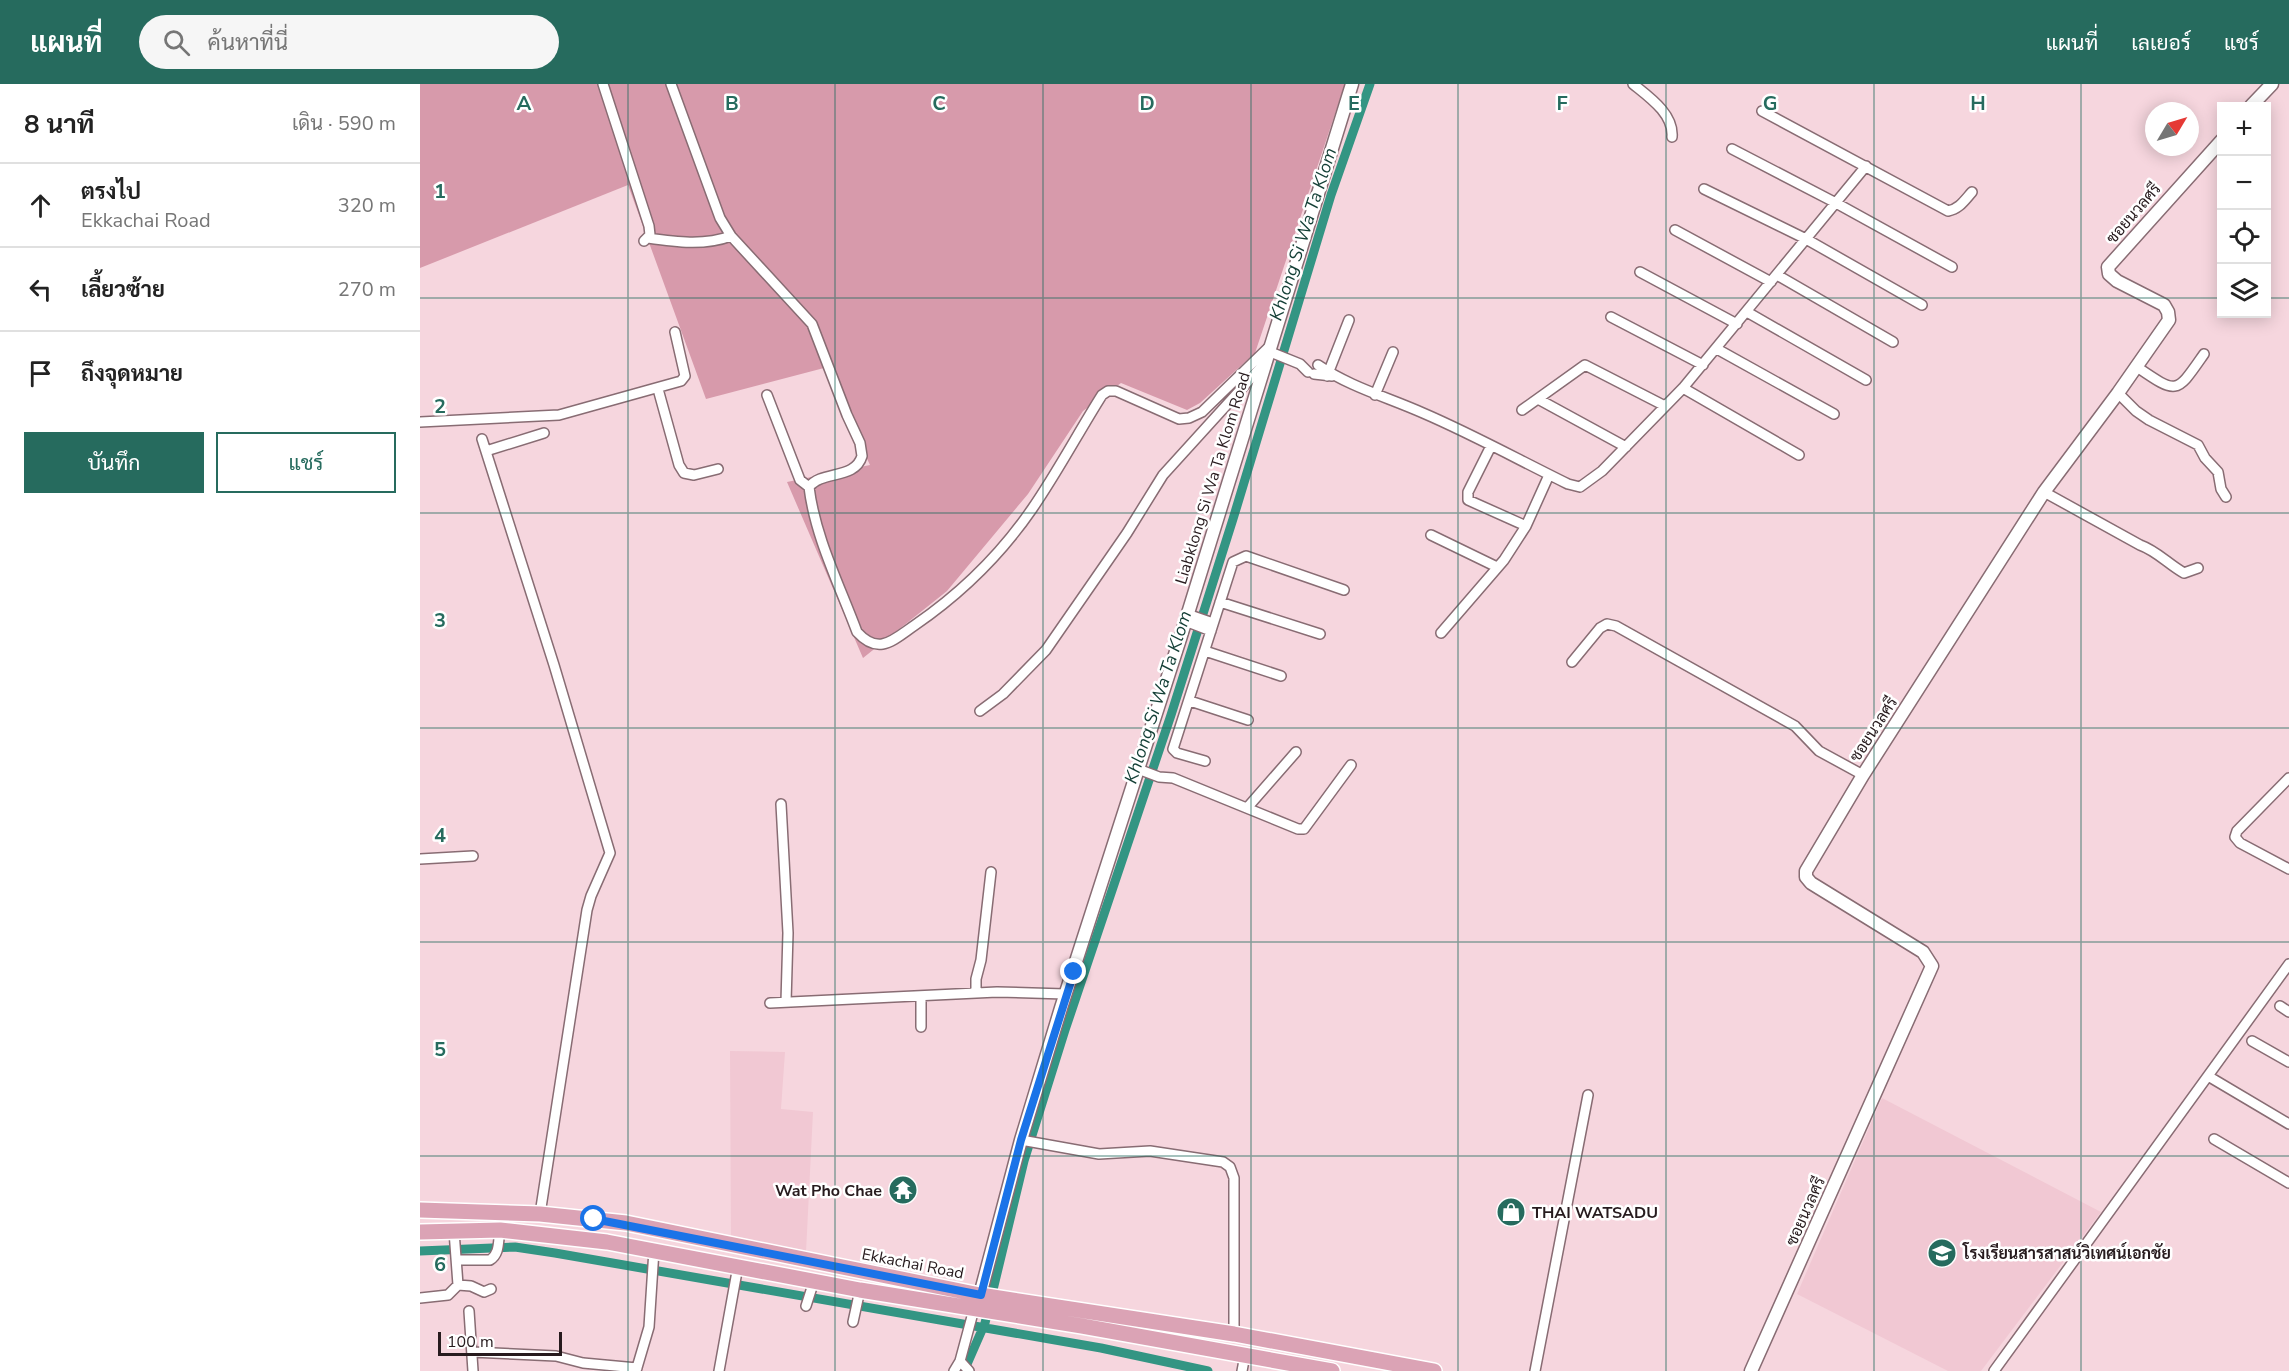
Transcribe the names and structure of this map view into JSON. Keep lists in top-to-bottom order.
{
  "streets": {
    "main road": ["Ekkachai Road"],
    "street": ["ซอยนวลศรี", "Liabklong Si Wa Ta Klom Road"]
  },
  "crossings": [
    ["Liabklong Si Wa Ta Klom Road", "Ekkachai Road"]
  ],
  "water": ["Khlong Si Wa Ta Klom"],
  "places": {
    "temple": ["Wat Pho Chae"],
    "shop": ["THAI WATSADU"],
    "school or university": ["โรงเรียนสารสาสน์วิเทศน์เอกชัย"]
  },
  "scale_bar": "100 m",
  "north": "top right",
  "page": {
    "header": "แผนที่",
    "search": "ค้นหาที่นี่",
    "nav": ["แผนที่", "เลเยอร์", "แชร์"],
    "heading": ["8 นาที", "เดิน · 590 m"],
    "map_buttons": ["+", "−"],
    "list": [
      ["ตรงไป", "Ekkachai Road", "320 m"],
      ["เลี้ยวซ้าย", "270 m"],
      "ถึงจุดหมาย"
    ],
    "buttons": ["บันทึก", "แชร์"],
    "scale": "100 m"
  },
  "grid": {
    "columns": [
      "A",
      "B",
      "C",
      "D",
      "E",
      "F",
      "G",
      "H"
    ],
    "rows": [
      "1",
      "2",
      "3",
      "4",
      "5",
      "6"
    ]
  }
}
